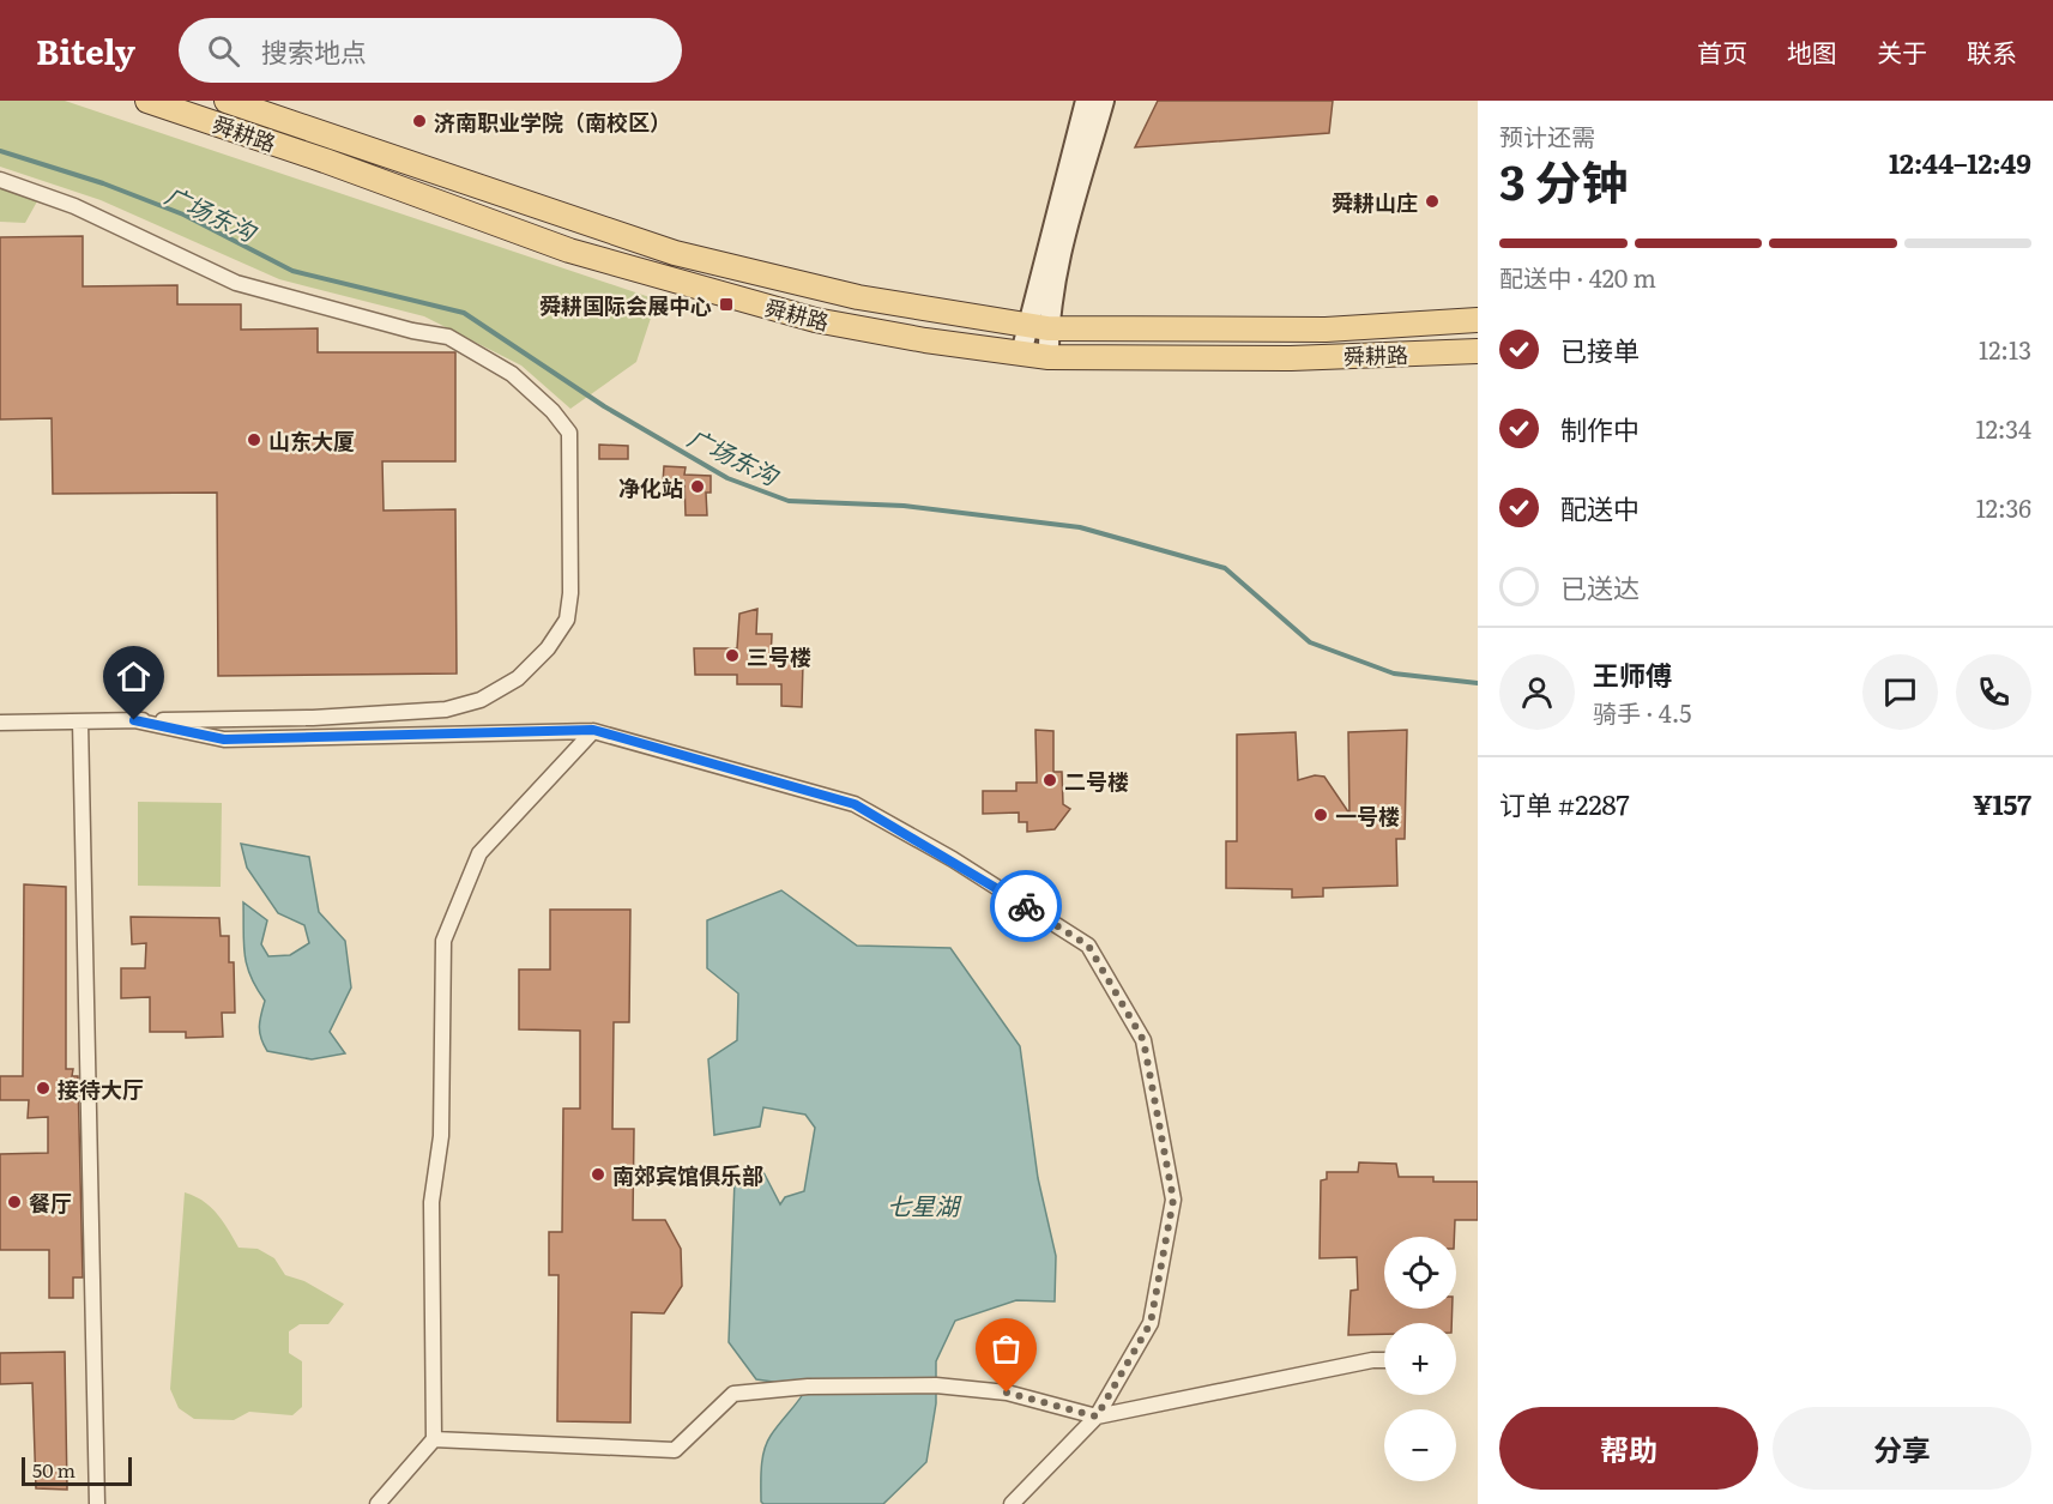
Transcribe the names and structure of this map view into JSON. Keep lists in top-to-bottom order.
{
  "streets": {
    "main road": ["舜耕路"]
  },
  "water": ["广场东沟", "七星湖"],
  "places": {
    "other": [
      "济南职业学院（南校区）",
      "舜耕山庄",
      "山东大厦",
      "净化站",
      "三号楼",
      "二号楼",
      "一号楼",
      "接待大厅",
      "南郊宾馆俱乐部",
      "餐厅"
    ],
    "transit": ["舜耕国际会展中心"]
  },
  "scale_bar": "50 m",
  "page": {
    "header": "Bitely",
    "search": "搜索地点",
    "nav": [
      "首页",
      "地图",
      "关于",
      "联系"
    ],
    "heading": ["3 分钟", "预计还需", "12:44–12:49"],
    "panel": [
      "王师傅",
      "骑手 · 4.5",
      "订单 #2287",
      "¥157"
    ],
    "bar": "配送中 · 420 m",
    "list": [
      ["已接单", "12:13"],
      ["制作中", "12:34"],
      ["配送中", "12:36"],
      "已送达"
    ],
    "map_buttons": ["+", "−"],
    "buttons": ["帮助", "分享"],
    "scale": "50 m"
  }
}
